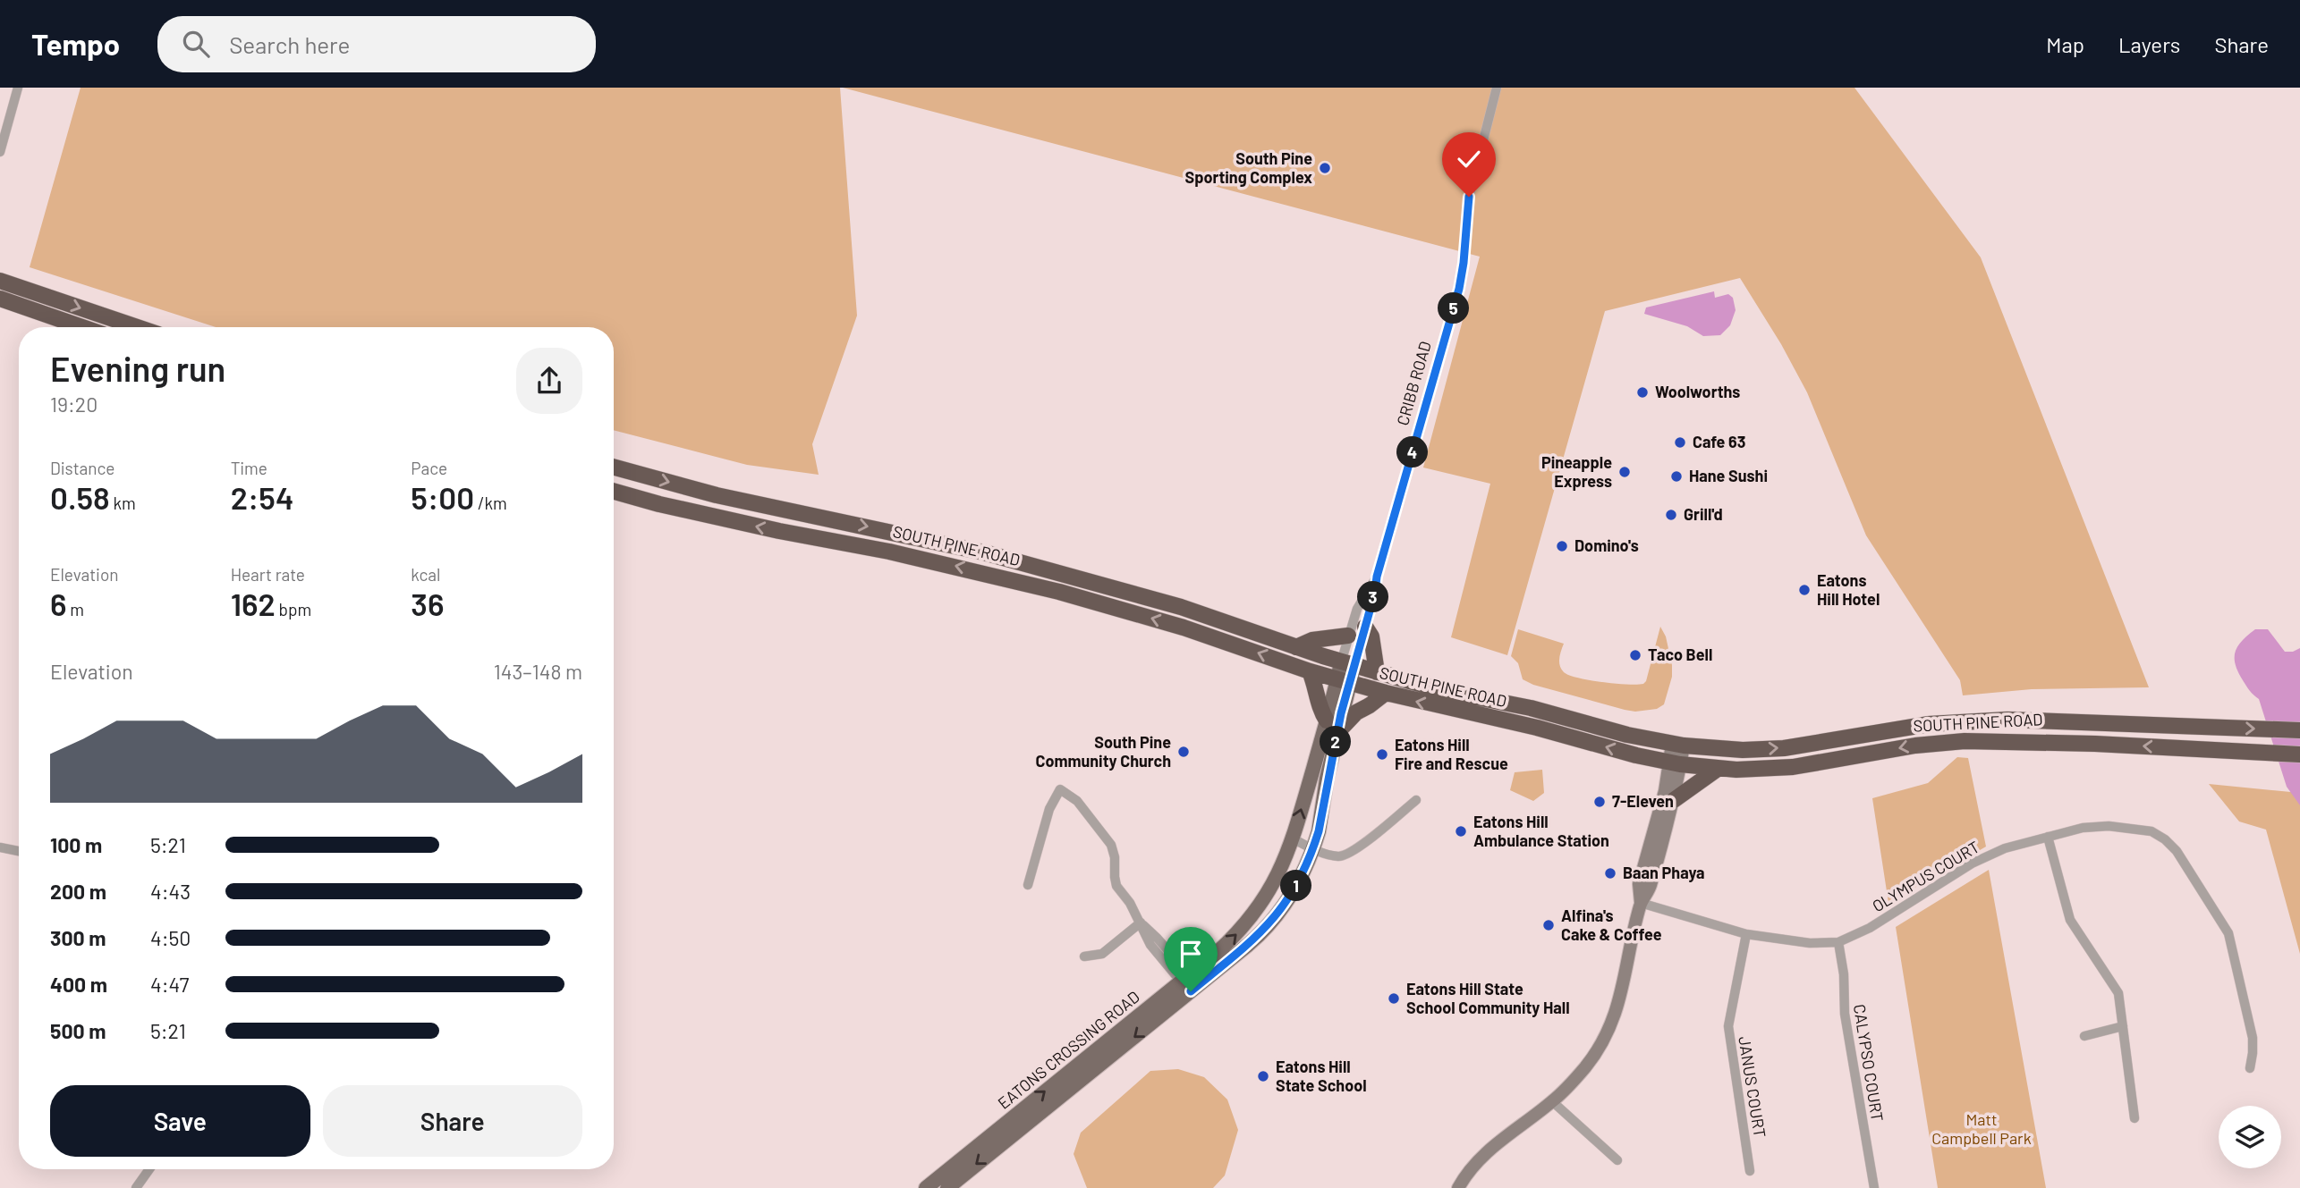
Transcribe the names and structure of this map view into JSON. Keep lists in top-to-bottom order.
{
  "streets": {
    "highway": ["SOUTH PINE ROAD"],
    "main road": ["CRIBB ROAD", "EATONS CROSSING ROAD"],
    "street": ["OLYMPUS COURT", "CALYPSO COURT", "JANUS COURT"]
  },
  "crossings": [
    ["CRIBB ROAD", "SOUTH PINE ROAD"],
    ["CRIBB ROAD", "EATONS CROSSING ROAD"],
    ["SOUTH PINE ROAD", "EATONS CROSSING ROAD"],
    ["OLYMPUS COURT", "CALYPSO COURT"],
    ["OLYMPUS COURT", "JANUS COURT"]
  ],
  "parks": ["Matt Campbell Park"],
  "places": [
    "South Pine Sporting Complex",
    "Woolworths",
    "Cafe 63",
    "Pineapple Express",
    "Hane Sushi",
    "Grill'd",
    "Domino's",
    "Eatons Hill Hotel",
    "Taco Bell",
    "South Pine Community Church",
    "Eatons Hill Fire and Rescue",
    "7-Eleven",
    "Eatons Hill Ambulance Station",
    "Baan Phaya",
    "Alfina's Cake & Coffee",
    "Eatons Hill State School Community Hall",
    "Eatons Hill State School"
  ],
  "page": {
    "header": "Tempo",
    "search": "Search here",
    "nav": ["Map", "Layers", "Share"],
    "pins": [
      "5",
      "4",
      "3",
      "2",
      "1"
    ],
    "heading": ["Evening run", "19:20"],
    "stats": [
      ["Distance", "0.58 km"],
      ["Time", "2:54"],
      ["Pace", "5:00 /km"],
      ["Elevation", "6 m"],
      ["Heart rate", "162 bpm"],
      ["kcal", "36"]
    ],
    "chart": ["Elevation", "143–148 m"],
    "list": [
      {
        "name": "100 m",
        "note": "5:21"
      },
      {
        "name": "200 m",
        "note": "4:43"
      },
      {
        "name": "300 m",
        "note": "4:50"
      },
      {
        "name": "400 m",
        "note": "4:47"
      },
      {
        "name": "500 m",
        "note": "5:21"
      }
    ],
    "buttons": ["Save", "Share"]
  }
}
